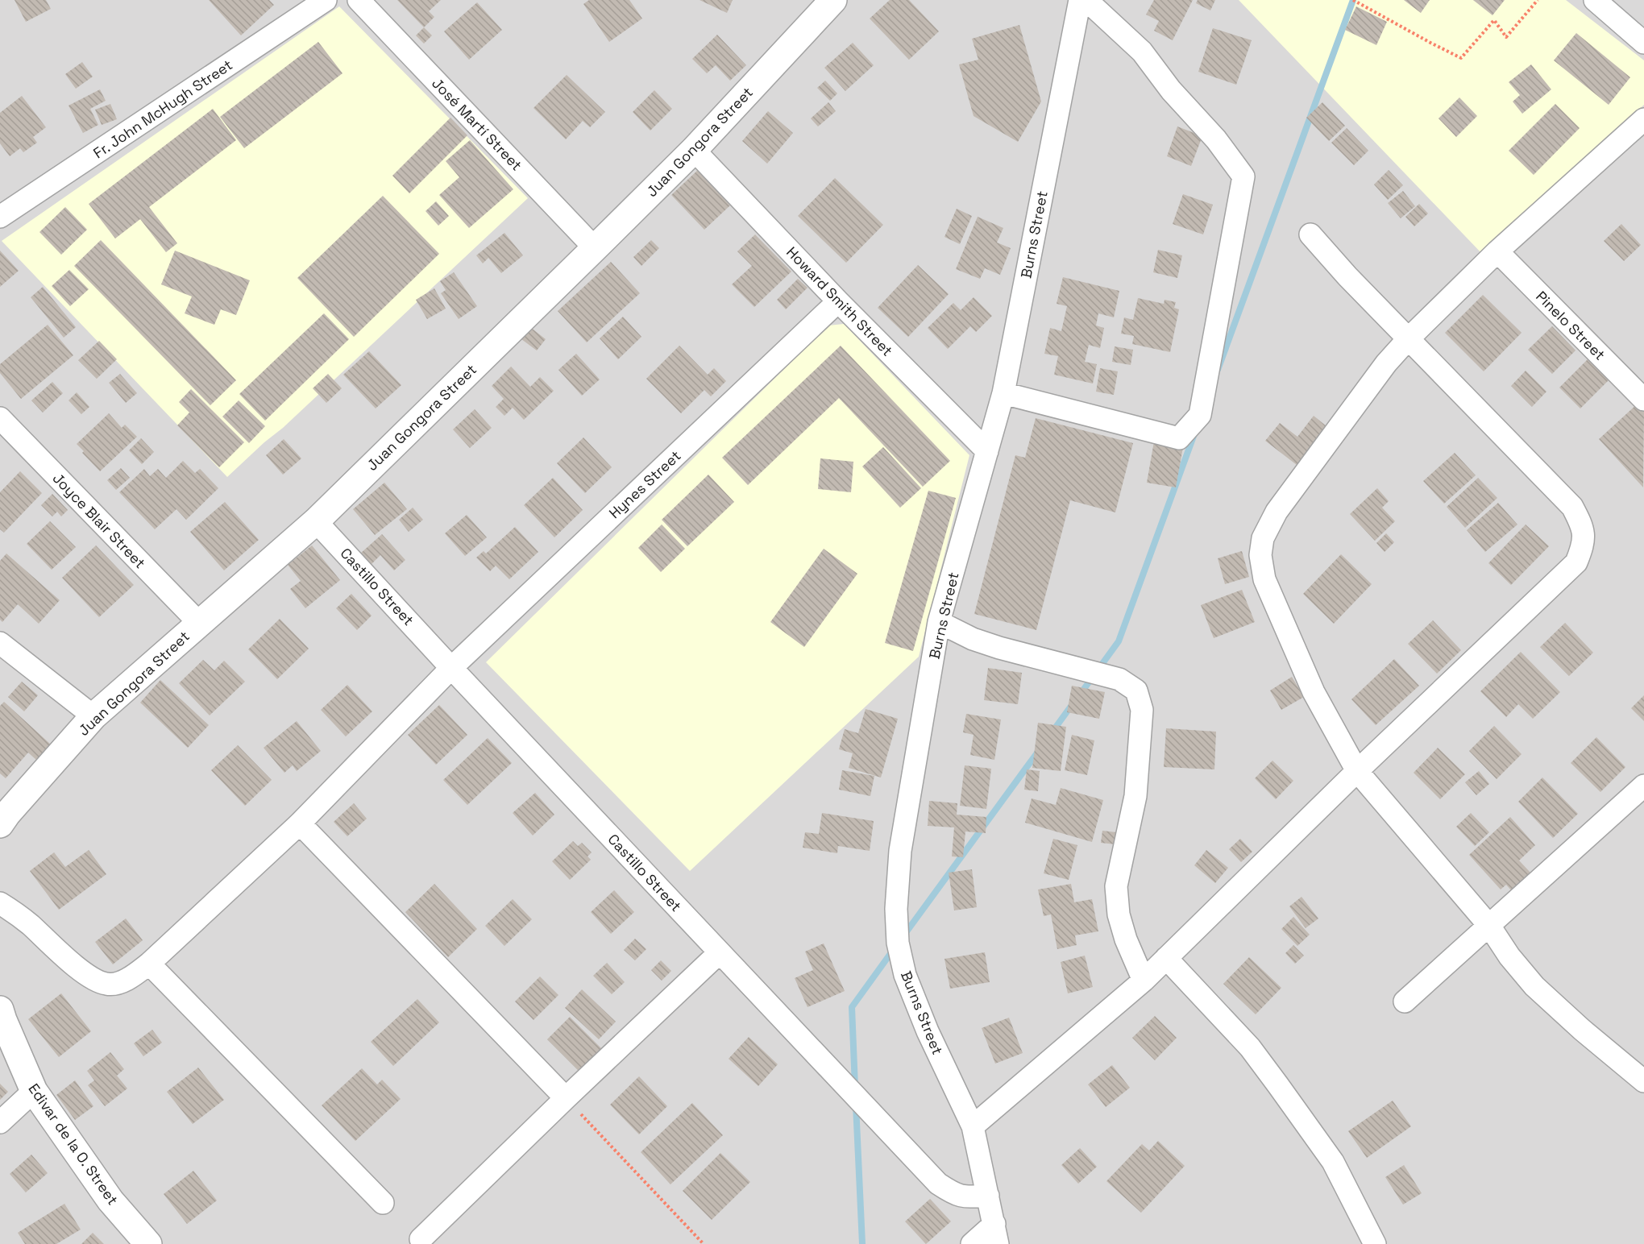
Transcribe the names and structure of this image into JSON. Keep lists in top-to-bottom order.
{
  "streets": {
    "street": [
      "Fr. John McHugh Street",
      "José Martí Street",
      "Juan Gongora Street",
      "Burns Street",
      "Howard Smith Street",
      "Pinelo Street",
      "Hynes Street",
      "Joyce Blair Street",
      "Castillo Street",
      "Edivar de la O. Street"
    ]
  },
  "crossings": [
    ["José Martí Street", "Juan Gongora Street"],
    ["Juan Gongora Street", "Howard Smith Street"],
    ["Juan Gongora Street", "Joyce Blair Street"],
    ["Juan Gongora Street", "Castillo Street"],
    ["Burns Street", "Howard Smith Street"],
    ["Burns Street", "Castillo Street"],
    ["Howard Smith Street", "Hynes Street"],
    ["Hynes Street", "Castillo Street"]
  ]
}
